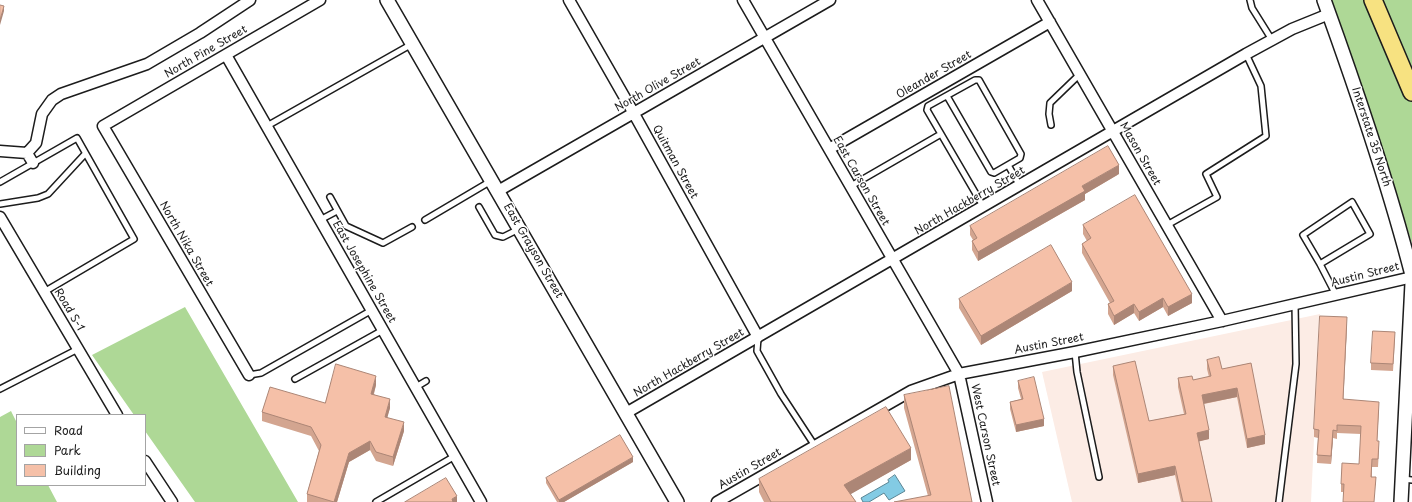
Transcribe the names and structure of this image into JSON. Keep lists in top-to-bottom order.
{
  "streets": {
    "street": [
      "North Pine Street",
      "Oleander Street",
      "North Olive Street",
      "Interstate 35 North",
      "Mason Street",
      "Quitman Street",
      "East Carson Street",
      "North Hackberry Street",
      "North Nika Street",
      "East Grayson Street",
      "East Josephine Street",
      "Austin Street",
      "Road S-1",
      "West Carson Street"
    ]
  },
  "crossings": [
    ["North Pine Street", "North Nika Street"],
    ["North Pine Street", "East Josephine Street"],
    ["Oleander Street", "Mason Street"],
    ["Oleander Street", "East Carson Street"],
    ["North Olive Street", "Quitman Street"],
    ["North Olive Street", "East Carson Street"],
    ["North Olive Street", "East Grayson Street"],
    ["Interstate 35 North", "North Hackberry Street"],
    ["Interstate 35 North", "Austin Street"],
    ["Mason Street", "North Hackberry Street"],
    ["Mason Street", "Austin Street"],
    ["Quitman Street", "North Hackberry Street"],
    ["East Carson Street", "North Hackberry Street"],
    ["East Carson Street", "Austin Street"],
    ["East Carson Street", "West Carson Street"],
    ["North Hackberry Street", "East Grayson Street"],
    ["Austin Street", "West Carson Street"]
  ],
  "legend": ["Road", "Park", "Building"]
}
